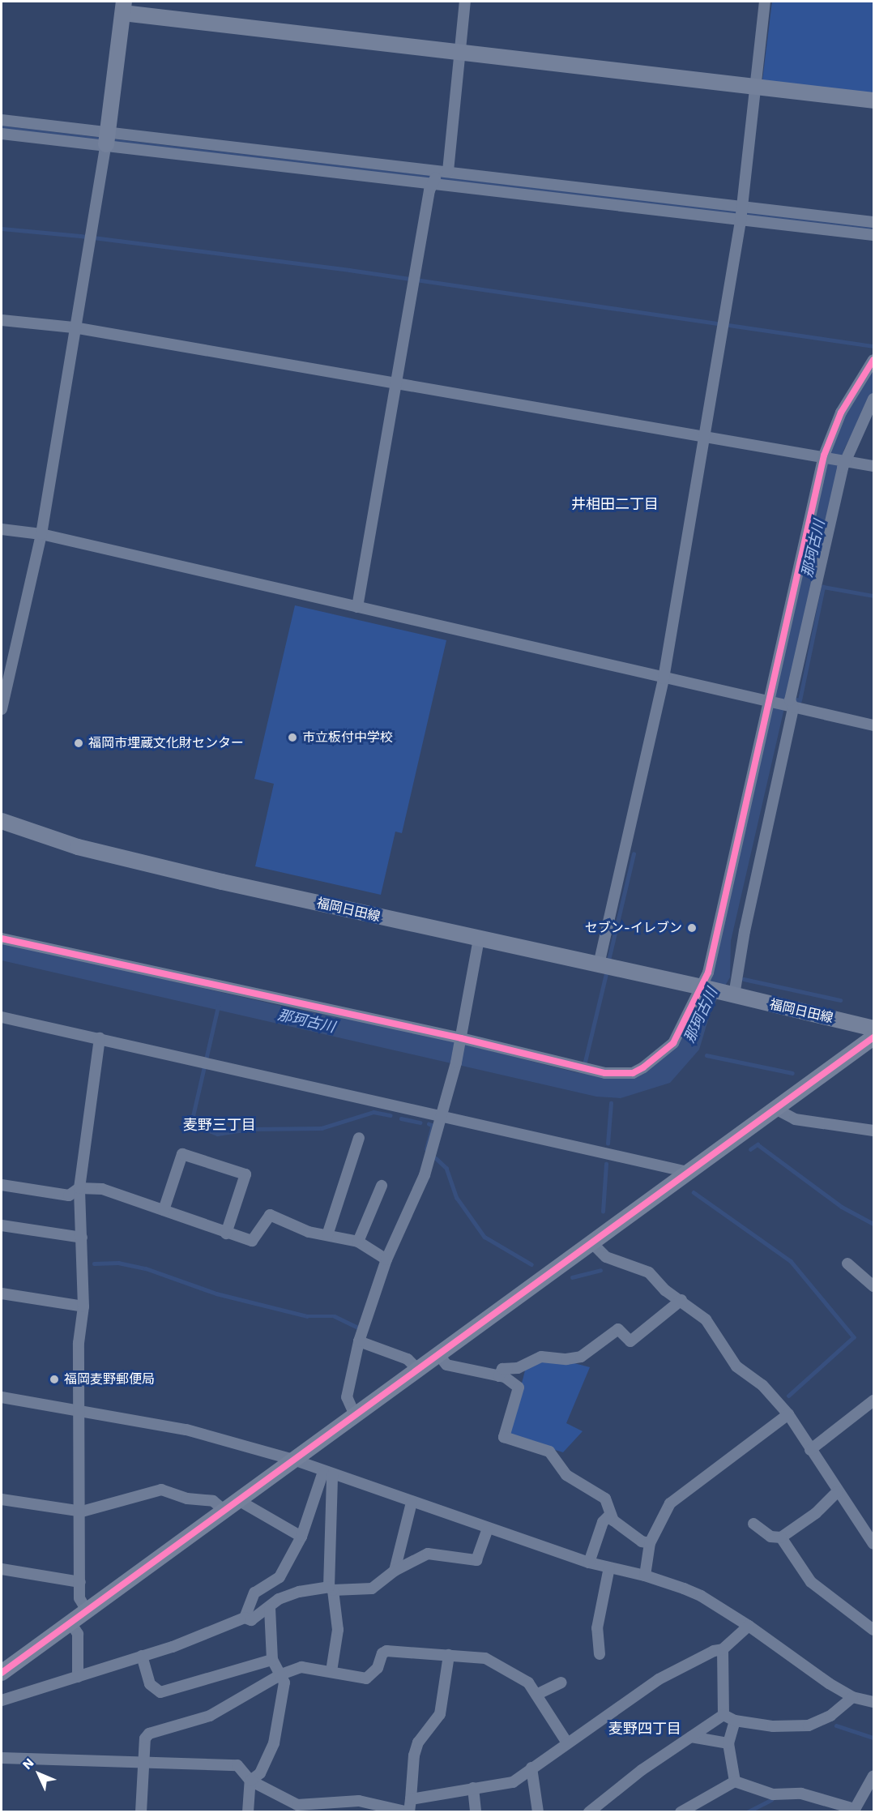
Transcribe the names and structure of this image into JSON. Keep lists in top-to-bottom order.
{
  "streets": {
    "street": ["福岡日田線"]
  },
  "districts": ["井相田二丁目", "麦野三丁目", "麦野四丁目"],
  "water": ["那珂古川"],
  "places": [
    "市立板付中学校",
    "福岡市埋蔵文化財センター",
    "セブン-イレブン",
    "福岡麦野郵便局"
  ],
  "north": "top left"
}
